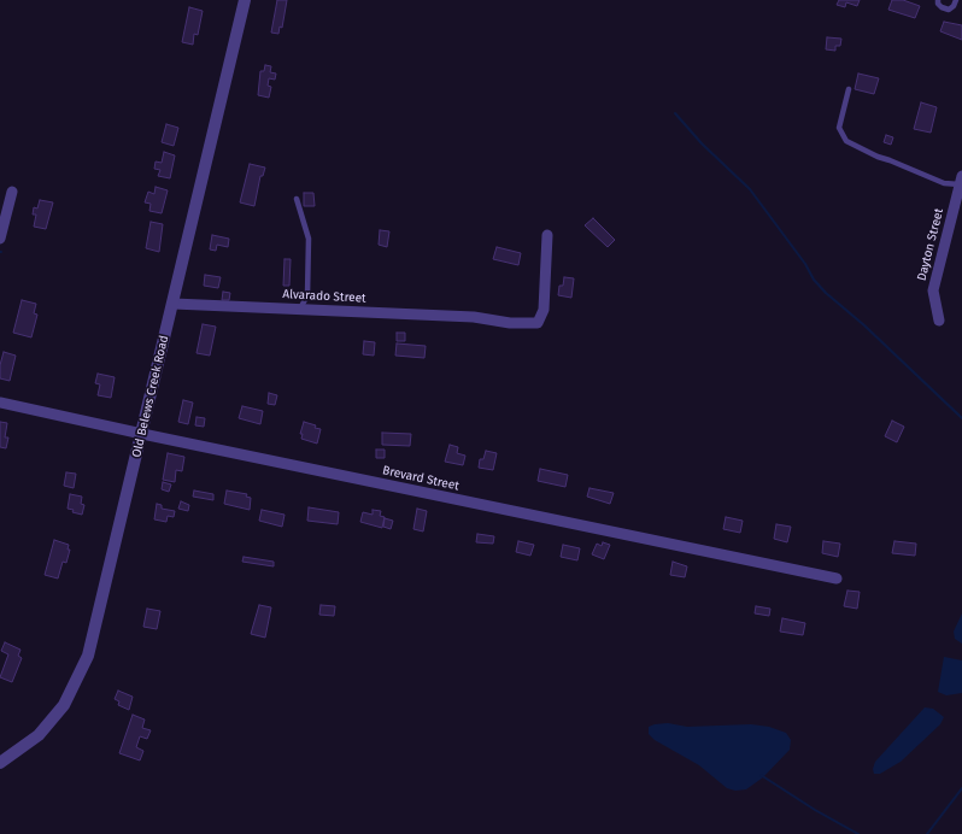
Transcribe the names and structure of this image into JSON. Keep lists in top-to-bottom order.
{
  "streets": {
    "street": [
      "Dayton Street",
      "Alvarado Street",
      "Old Belews Creek Road",
      "Brevard Street"
    ]
  },
  "crossings": [
    ["Alvarado Street", "Old Belews Creek Road"],
    ["Old Belews Creek Road", "Brevard Street"]
  ]
}
